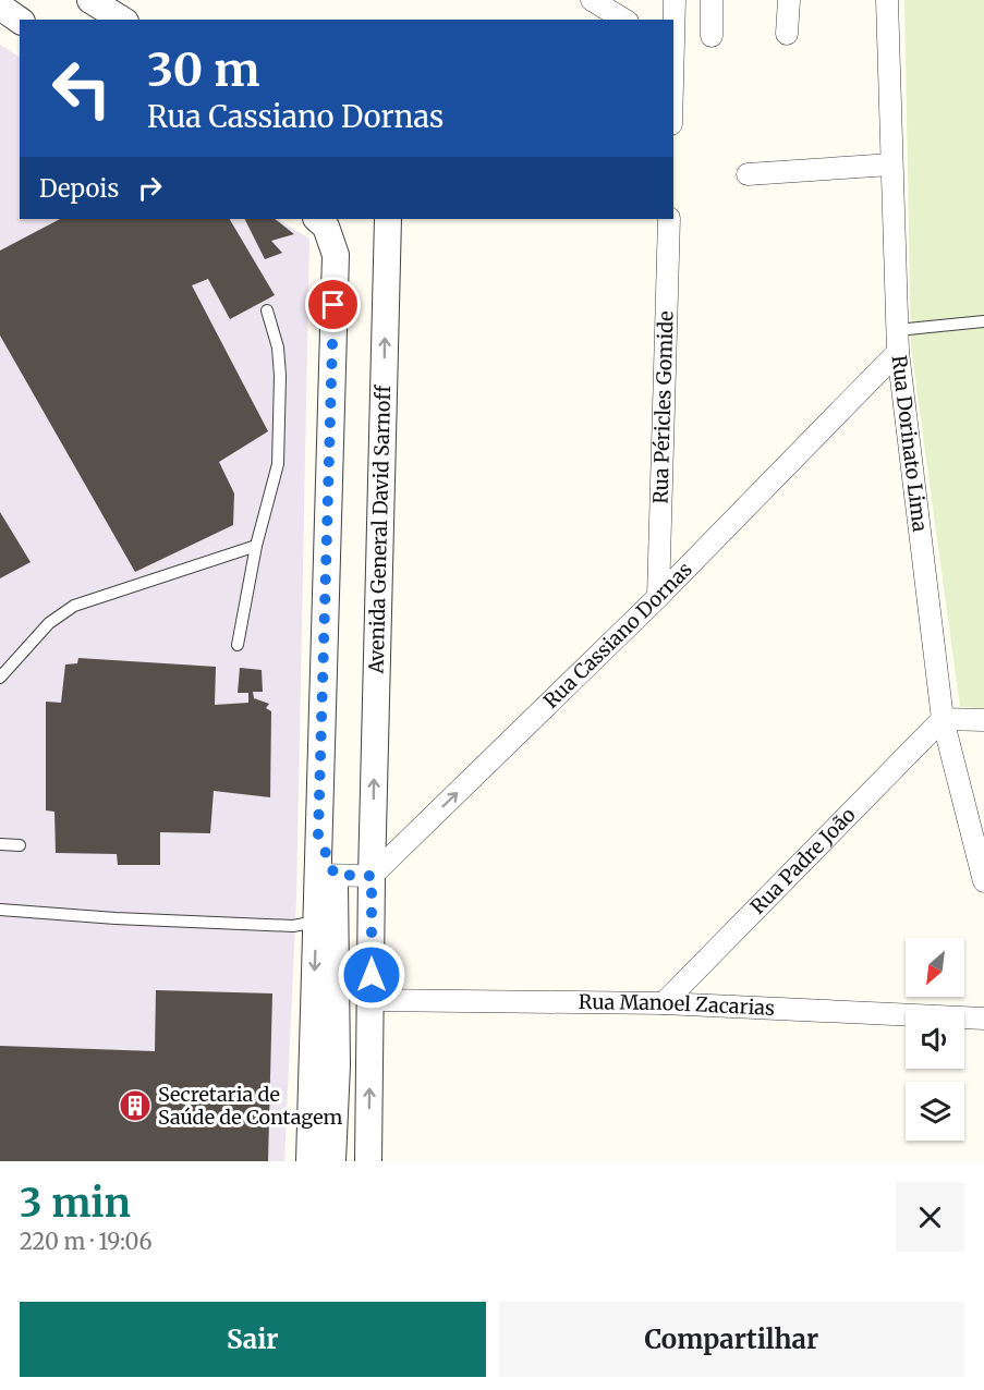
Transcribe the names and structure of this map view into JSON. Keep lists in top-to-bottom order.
{
  "streets": {
    "street": [
      "Rua Péricles Gomide",
      "Rua Dorinato Lima",
      "Avenida General David Sarnoff",
      "Rua Cassiano Dornas",
      "Rua Padre João",
      "Rua Manoel Zacarias"
    ]
  },
  "crossings": [
    ["Rua Péricles Gomide", "Rua Cassiano Dornas"],
    ["Rua Dorinato Lima", "Rua Cassiano Dornas"],
    ["Rua Dorinato Lima", "Rua Padre João"],
    ["Avenida General David Sarnoff", "Rua Cassiano Dornas"],
    ["Avenida General David Sarnoff", "Rua Manoel Zacarias"],
    ["Rua Padre João", "Rua Manoel Zacarias"]
  ],
  "one_way": ["Rua Cassiano Dornas"],
  "places": {
    "building": ["Secretaria de Saúde de Contagem"]
  },
  "north": "bottom left",
  "page": {
    "turn": ["30 m", "Rua Cassiano Dornas"],
    "then": "Depois",
    "heading": ["3 min", "220 m · 19:06"],
    "buttons": ["Sair", "Compartilhar"]
  }
}
